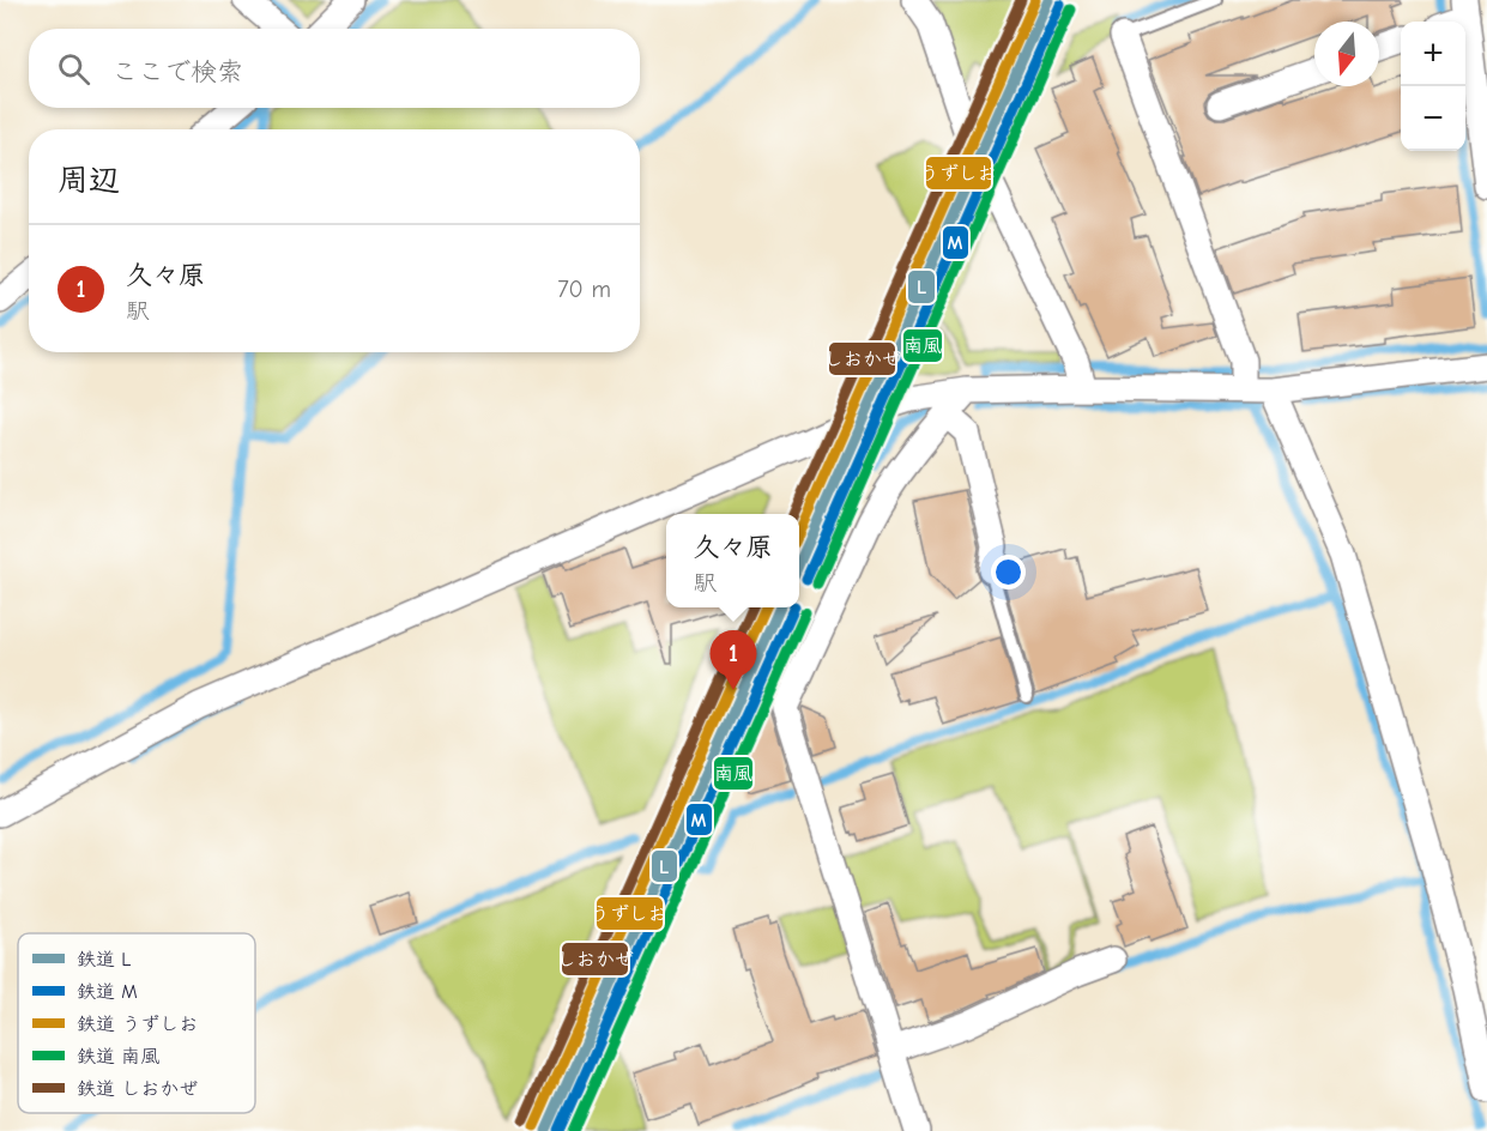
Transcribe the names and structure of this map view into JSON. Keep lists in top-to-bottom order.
{
  "lines": [
    "rail line L",
    "rail line うずしお",
    "rail line しおかぜ",
    "rail line M",
    "rail line 南風"
  ],
  "legend": [
    "鉄道 L",
    "鉄道 M",
    "鉄道 うずしお",
    "鉄道 南風",
    "鉄道 しおかぜ"
  ],
  "north": "bottom",
  "page": {
    "map_buttons": ["+", "−"],
    "search": "ここで検索",
    "heading": "周辺",
    "list": [
      {
        "mark": "1",
        "name": "久々原",
        "note": "駅",
        "value": "70 m"
      }
    ],
    "popup": ["久々原", "駅"],
    "pins": "1"
  }
}
